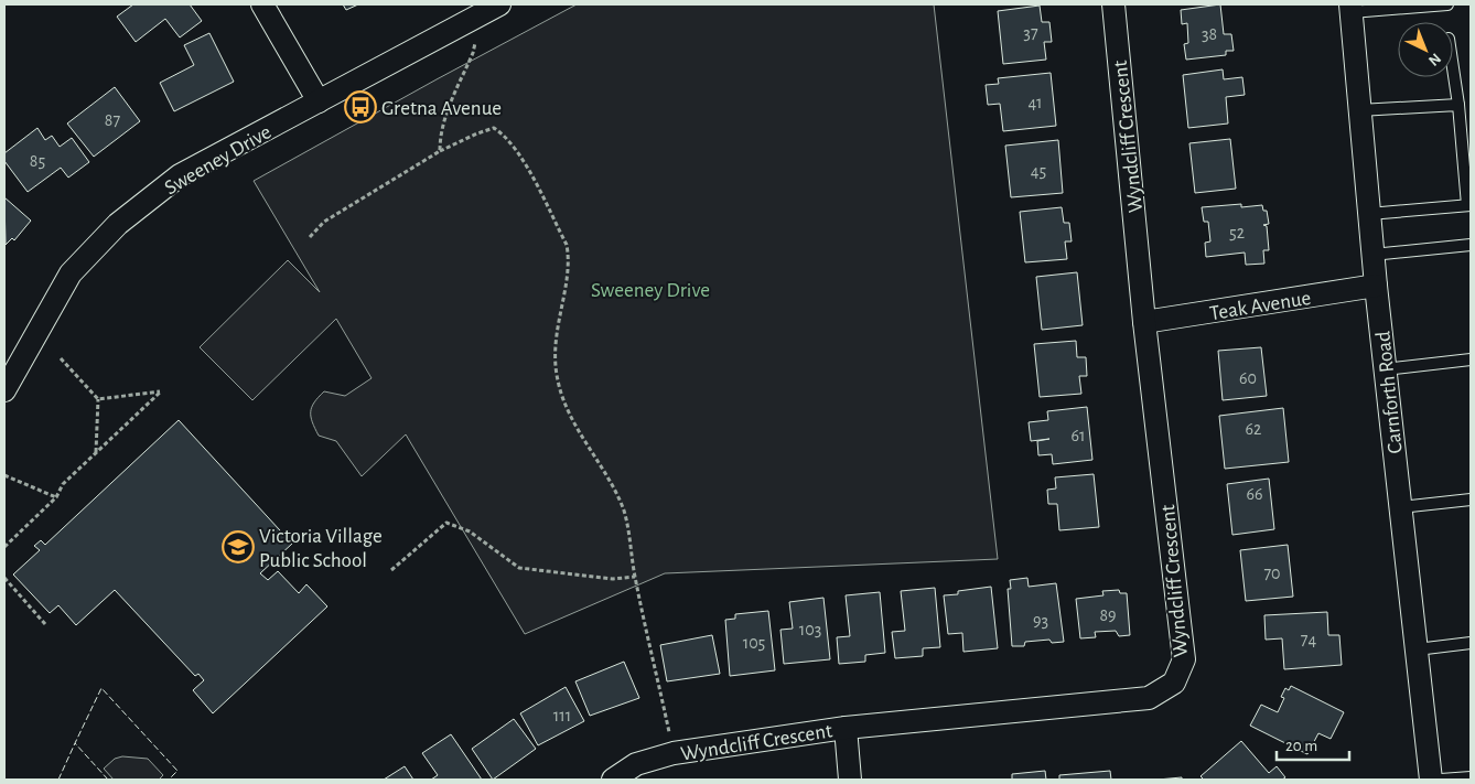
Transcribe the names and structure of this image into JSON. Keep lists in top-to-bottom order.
{
  "streets": {
    "street": [
      "Wyndcliff Crescent",
      "Sweeney Drive",
      "Teak Avenue",
      "Carnforth Road"
    ]
  },
  "crossings": [
    ["Wyndcliff Crescent", "Teak Avenue"],
    ["Teak Avenue", "Carnforth Road"]
  ],
  "parks": ["Sweeney Drive"],
  "places": {
    "bus stop": ["Gretna Avenue"],
    "school or university": ["Victoria Village Public School"]
  },
  "house_numbers": [
    "37",
    "38",
    "41",
    "87",
    "85",
    "45",
    "52",
    "60",
    "62",
    "61",
    "66",
    "70",
    "89",
    "93",
    "103",
    "74",
    "105",
    "111"
  ],
  "scale_bar": "20 m",
  "north": "bottom right"
}
